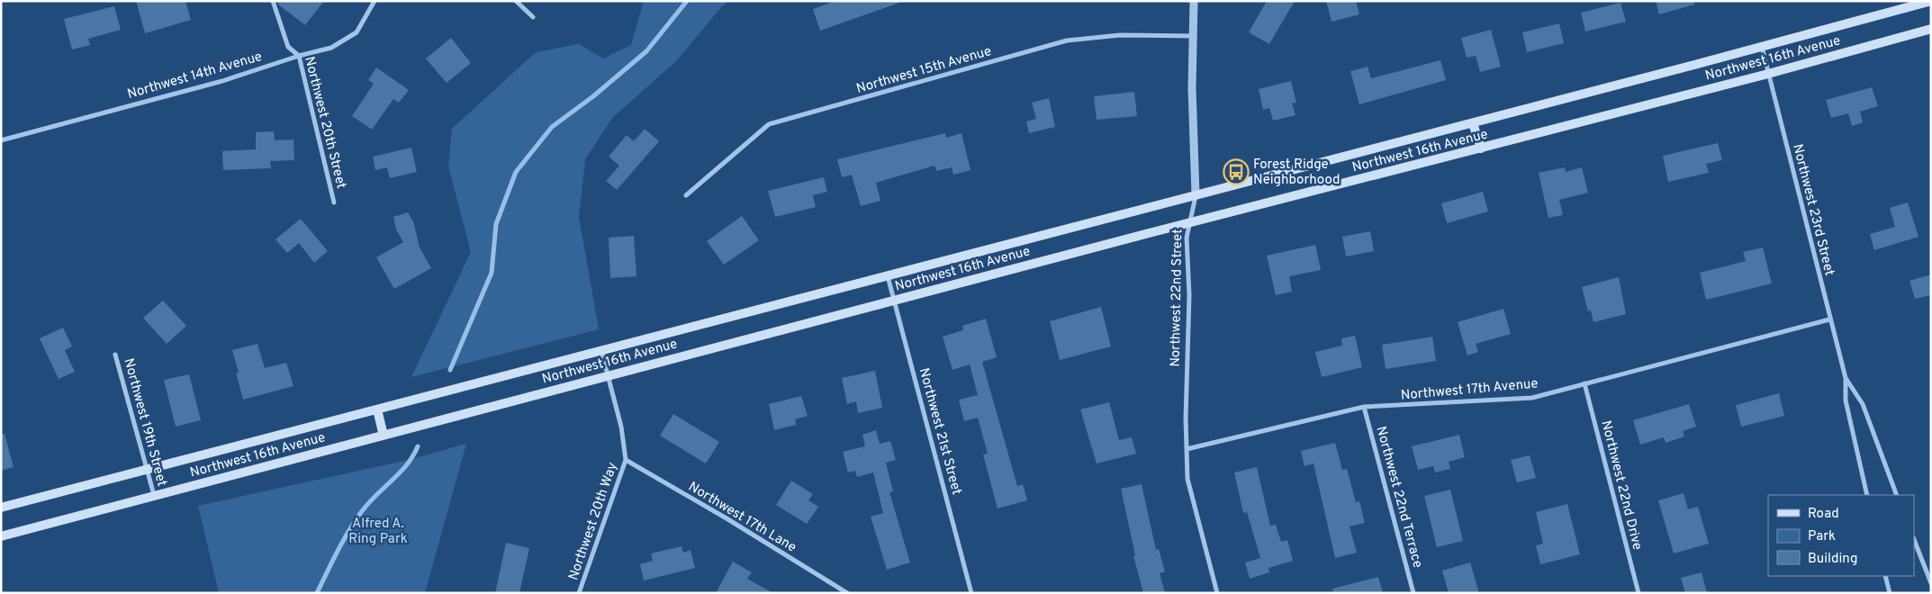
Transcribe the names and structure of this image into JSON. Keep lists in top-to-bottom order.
{
  "streets": {
    "main road": ["Northwest 16th Avenue"],
    "street": [
      "Northwest 15th Avenue",
      "Northwest 14th Avenue",
      "Northwest 20th Street",
      "Northwest 23rd Street",
      "Northwest 22nd Street",
      "Northwest 17th Avenue",
      "Northwest 19th Street",
      "Northwest 21st Street",
      "Northwest 22nd Drive",
      "Northwest 22nd Terrace",
      "Northwest 17th Lane",
      "Northwest 20th Way"
    ]
  },
  "crossings": [
    ["Northwest 16th Avenue", "Northwest 23rd Street"],
    ["Northwest 16th Avenue", "Northwest 22nd Street"],
    ["Northwest 16th Avenue", "Northwest 19th Street"],
    ["Northwest 16th Avenue", "Northwest 21st Street"],
    ["Northwest 16th Avenue", "Northwest 20th Way"],
    ["Northwest 15th Avenue", "Northwest 22nd Street"],
    ["Northwest 14th Avenue", "Northwest 20th Street"],
    ["Northwest 23rd Street", "Northwest 17th Avenue"],
    ["Northwest 22nd Street", "Northwest 17th Avenue"],
    ["Northwest 17th Avenue", "Northwest 22nd Drive"],
    ["Northwest 17th Avenue", "Northwest 22nd Terrace"],
    ["Northwest 17th Lane", "Northwest 20th Way"]
  ],
  "parks": ["Alfred A. Ring Park"],
  "places": {
    "bus stop": ["Forest Ridge Neighborhood"]
  },
  "legend": ["Road", "Park", "Building"]
}
